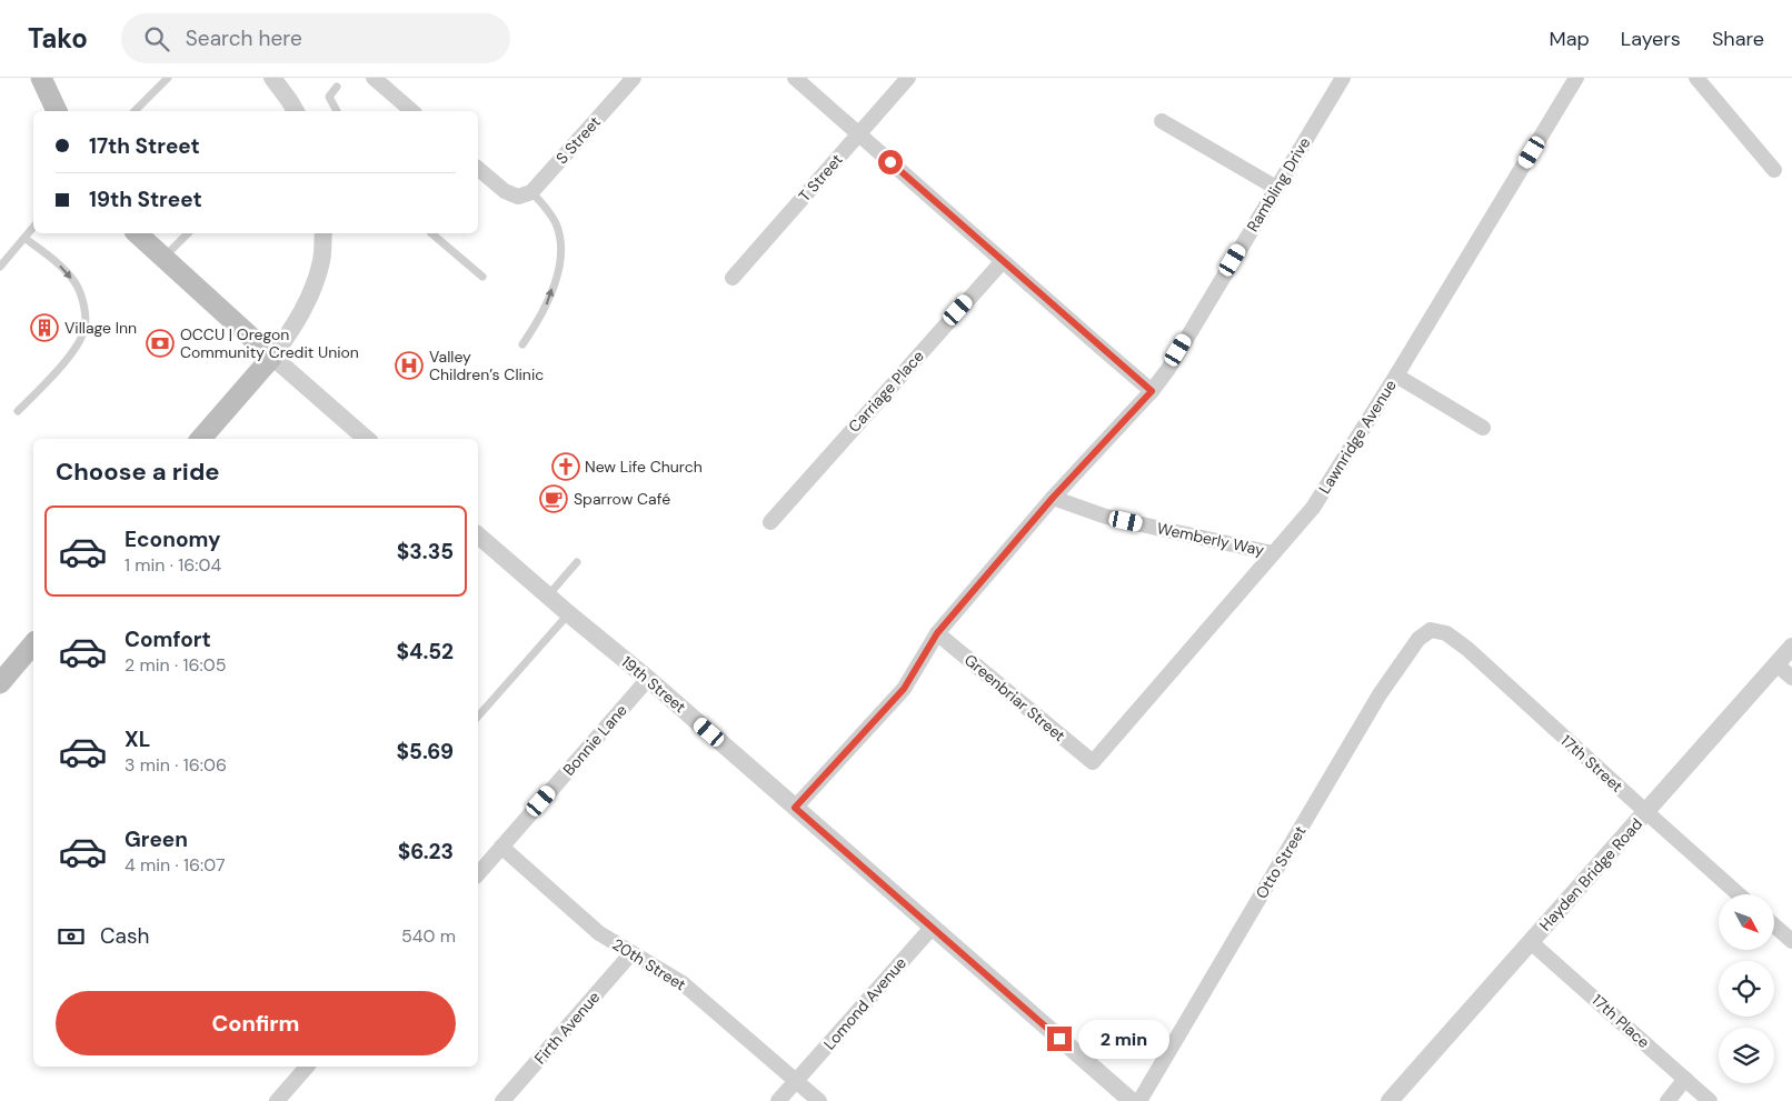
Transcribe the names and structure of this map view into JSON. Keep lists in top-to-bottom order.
{
  "streets": {
    "street": [
      "S Street",
      "T Street",
      "Rambling Drive",
      "Carriage Place",
      "Lawnridge Avenue",
      "Wemberly Way",
      "19th Street",
      "Greenbriar Street",
      "Bonnie Lane",
      "17th Street",
      "Otto Street",
      "Hayden Bridge Road",
      "20th Street",
      "Lomond Avenue",
      "17th Place",
      "Firth Avenue"
    ]
  },
  "crossings": [
    ["Rambling Drive", "Wemberly Way"],
    ["Rambling Drive", "19th Street"],
    ["Rambling Drive", "Greenbriar Street"],
    ["Lawnridge Avenue", "Wemberly Way"],
    ["Lawnridge Avenue", "Greenbriar Street"],
    ["19th Street", "Bonnie Lane"],
    ["19th Street", "Lomond Avenue"],
    ["Bonnie Lane", "20th Street"],
    ["17th Street", "Otto Street"],
    ["17th Street", "Hayden Bridge Road"],
    ["Hayden Bridge Road", "17th Place"],
    ["20th Street", "Lomond Avenue"],
    ["20th Street", "Firth Avenue"]
  ],
  "places": {
    "building": ["Village Inn"],
    "bank": ["OCCU | Oregon Community Credit Union"],
    "hospital": ["Valley Children’s Clinic"],
    "church": ["New Life Church"],
    "cafe": ["Sparrow Café"]
  },
  "north": "bottom right",
  "page": {
    "header": "Tako",
    "search": "Search here",
    "nav": ["Map", "Layers", "Share"],
    "banner": ["17th Street", "19th Street"],
    "heading": "Choose a ride",
    "list": [
      {
        "name": "Economy",
        "note": "1 min · 16:04",
        "value": "$3.35"
      },
      {
        "name": "Comfort",
        "note": "2 min · 16:05",
        "value": "$4.52"
      },
      {
        "name": "XL",
        "note": "3 min · 16:06",
        "value": "$5.69"
      },
      {
        "name": "Green",
        "note": "4 min · 16:07",
        "value": "$6.23"
      }
    ],
    "pay": ["Cash", "540 m"],
    "buttons": "Confirm",
    "bubble": "2 min"
  }
}
